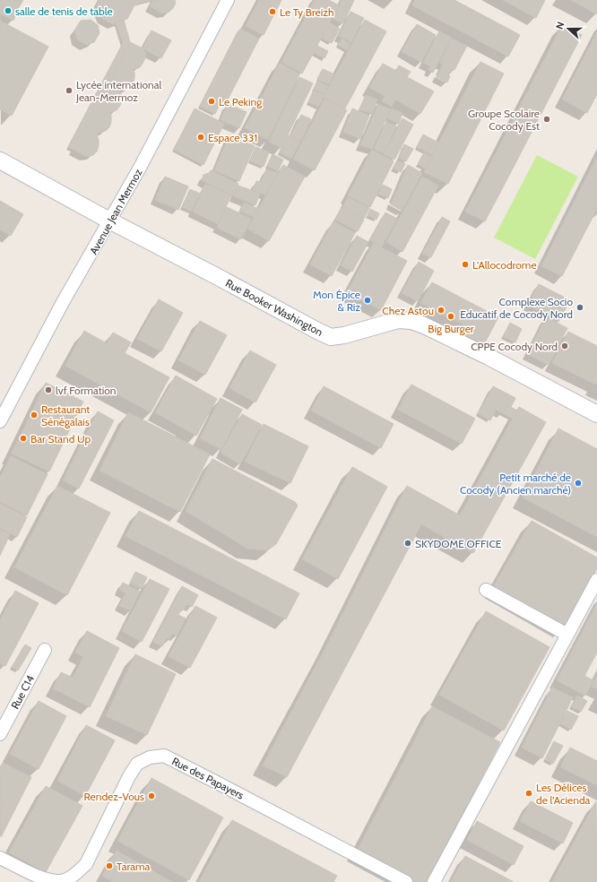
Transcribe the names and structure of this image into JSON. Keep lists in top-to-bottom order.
{
  "streets": {
    "street": [
      "Avenue Jean Mermoz",
      "Rue Booker Washington",
      "Rue C14",
      "Rue des Papayers"
    ]
  },
  "crossings": [
    ["Avenue Jean Mermoz", "Rue Booker Washington"]
  ],
  "places": [
    "salle de tenis de table",
    "Le Ty Breizh",
    "Lycée international Jean-Mermoz",
    "Le Peking",
    "Groupe Scolaire Cocody Est",
    "Espace 331",
    "L'Allocodrome",
    "Mon Épice & Riz",
    "Complexe Socio Educatif de Cocody Nord",
    "Chez Astou",
    "Big Burger",
    "CPPE Cocody Nord",
    "lvf Formation",
    "Restaurant Sénégalais",
    "Bar Stand Up",
    "Petit marché de Cocody (Ancien marché)",
    "SKYDOME OFFICE",
    "Les Délices de l’Acienda",
    "Rendez-Vous",
    "Tarama"
  ],
  "north": "left"
}
